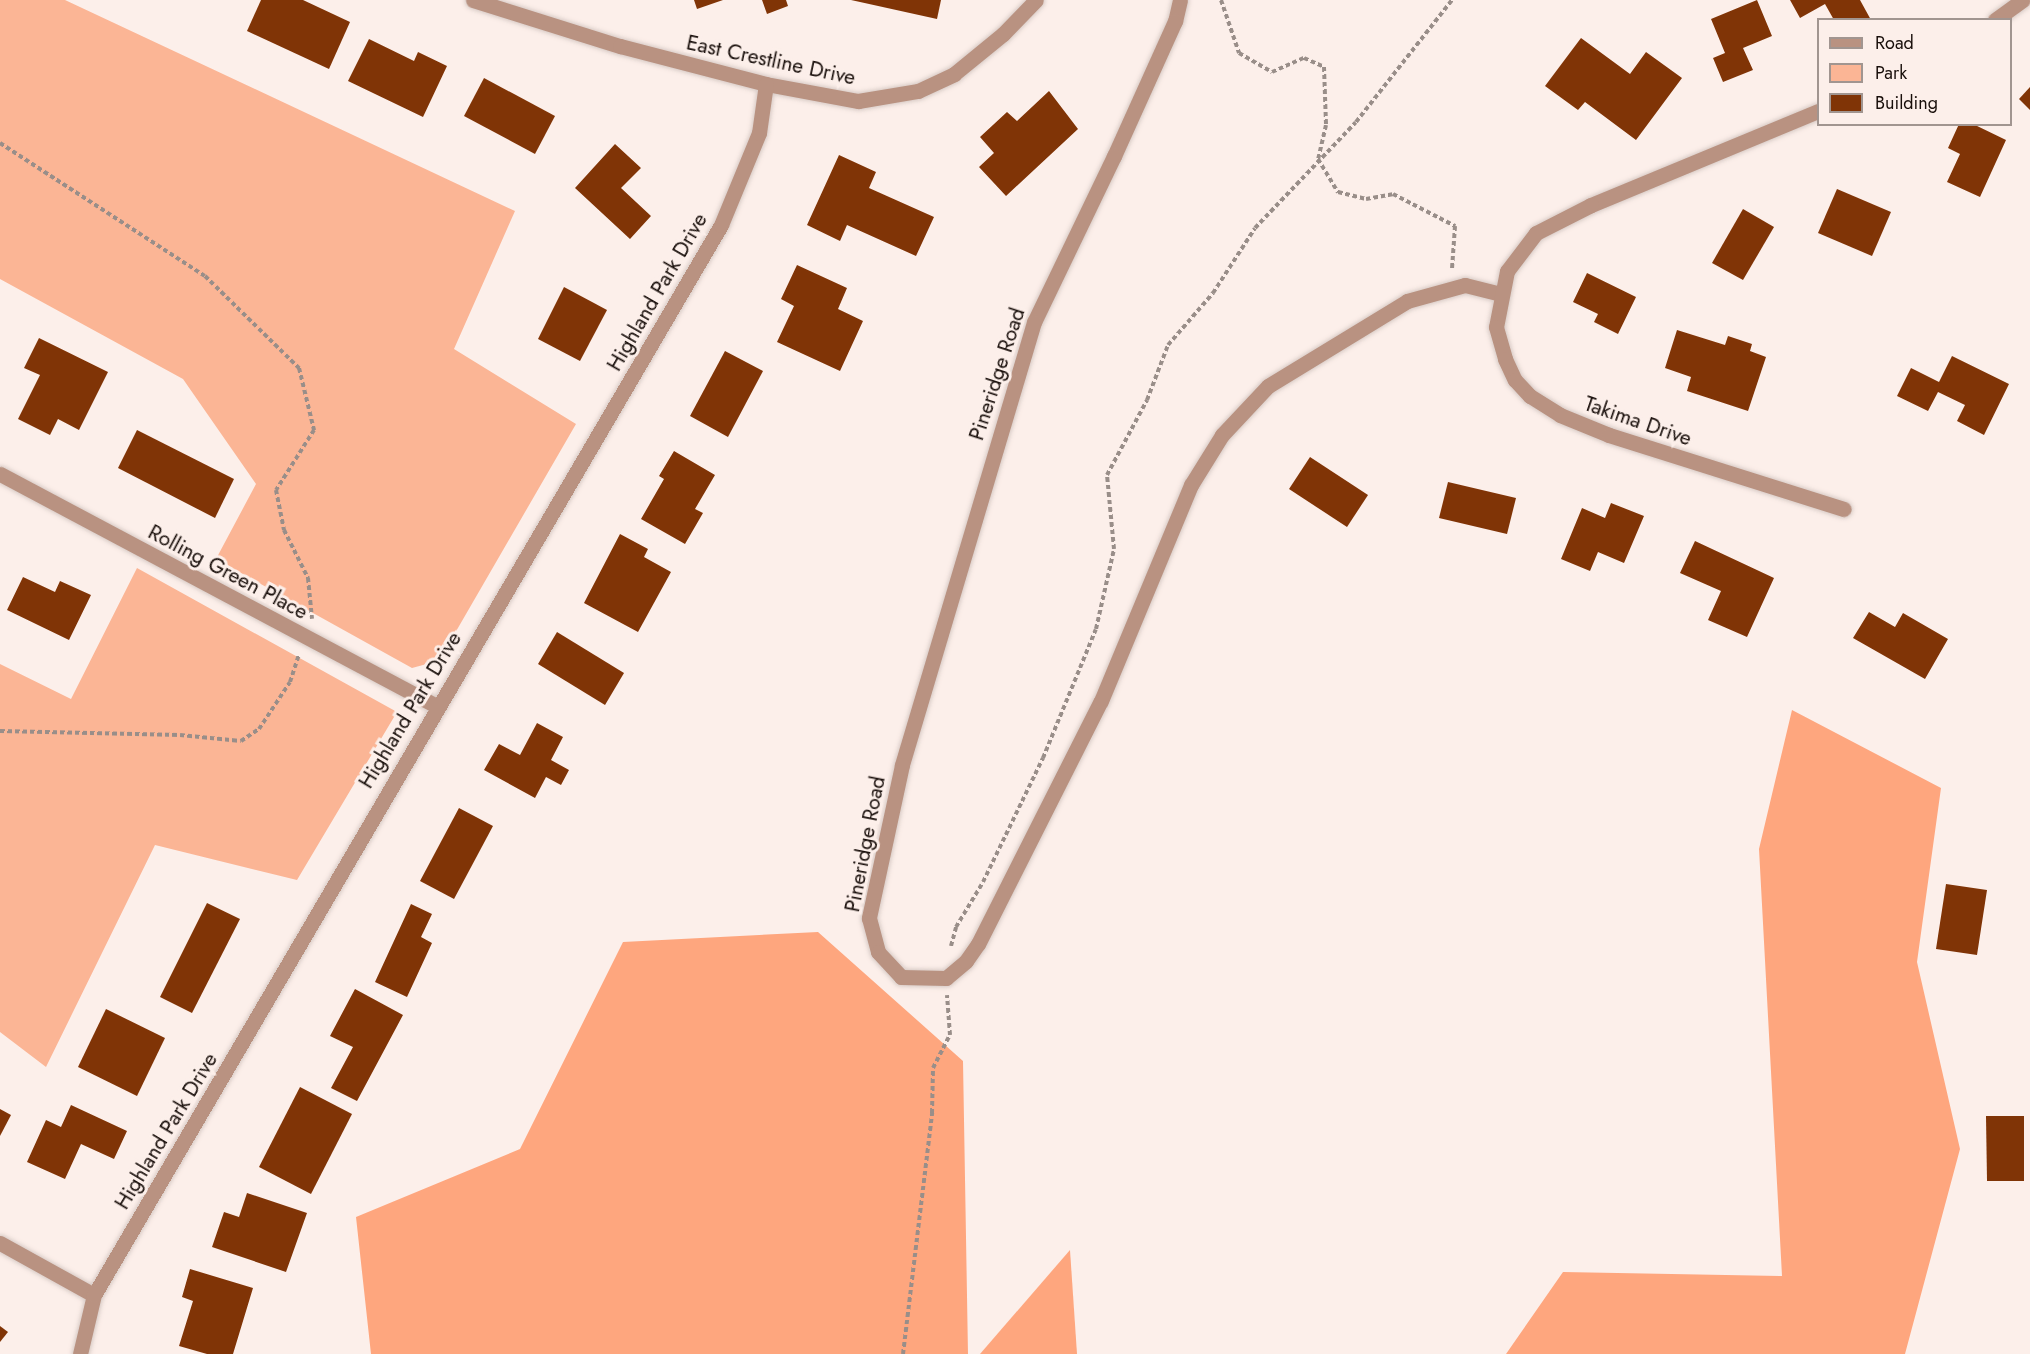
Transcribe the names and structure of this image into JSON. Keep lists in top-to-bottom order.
{
  "streets": {
    "street": [
      "East Crestline Drive",
      "Highland Park Drive",
      "Pineridge Road",
      "Takima Drive",
      "Rolling Green Place"
    ]
  },
  "crossings": [
    ["East Crestline Drive", "Highland Park Drive"],
    ["Highland Park Drive", "Rolling Green Place"]
  ],
  "legend": ["Road", "Park", "Building"]
}
